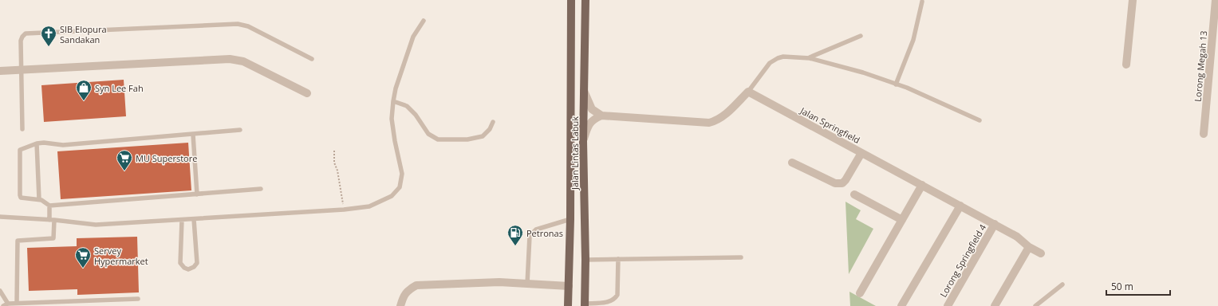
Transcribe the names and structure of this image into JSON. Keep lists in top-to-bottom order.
{
  "streets": {
    "main road": ["Jalan Lintas Labuk"],
    "street": ["Lorong Megah 13", "Jalan Springfield", "Lorong Springfield 4"]
  },
  "crossings": [
    ["Jalan Springfield", "Lorong Springfield 4"]
  ],
  "places": {
    "church": ["SIB Elopura Sandakan"],
    "shop": ["Syn Lee Fah"],
    "supermarket": ["MU Superstore", "Servey Hypermarket"],
    "fuel station": ["Petronas"]
  },
  "scale_bar": "50 m"
}
